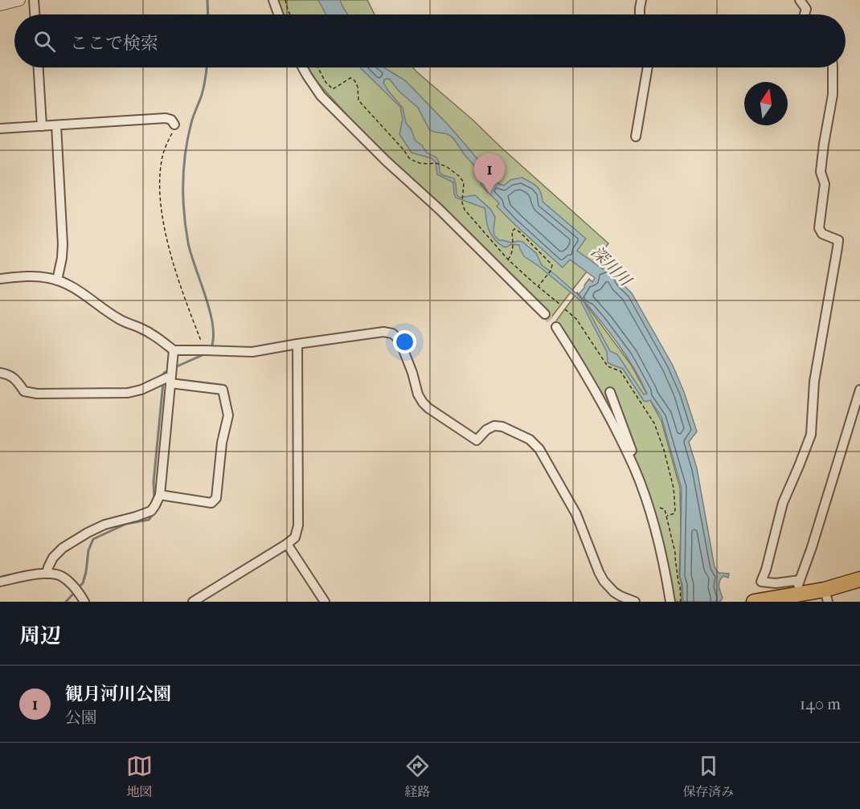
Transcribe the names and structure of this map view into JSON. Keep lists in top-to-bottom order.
{
  "water": ["深川川"],
  "north": "top",
  "page": {
    "search": "ここで検索",
    "pins": "1",
    "heading": "周辺",
    "list": [
      {
        "mark": "1",
        "name": "観月河川公園",
        "note": "公園",
        "value": "140 m"
      }
    ],
    "nav": ["地図", "経路", "保存済み"]
  }
}
